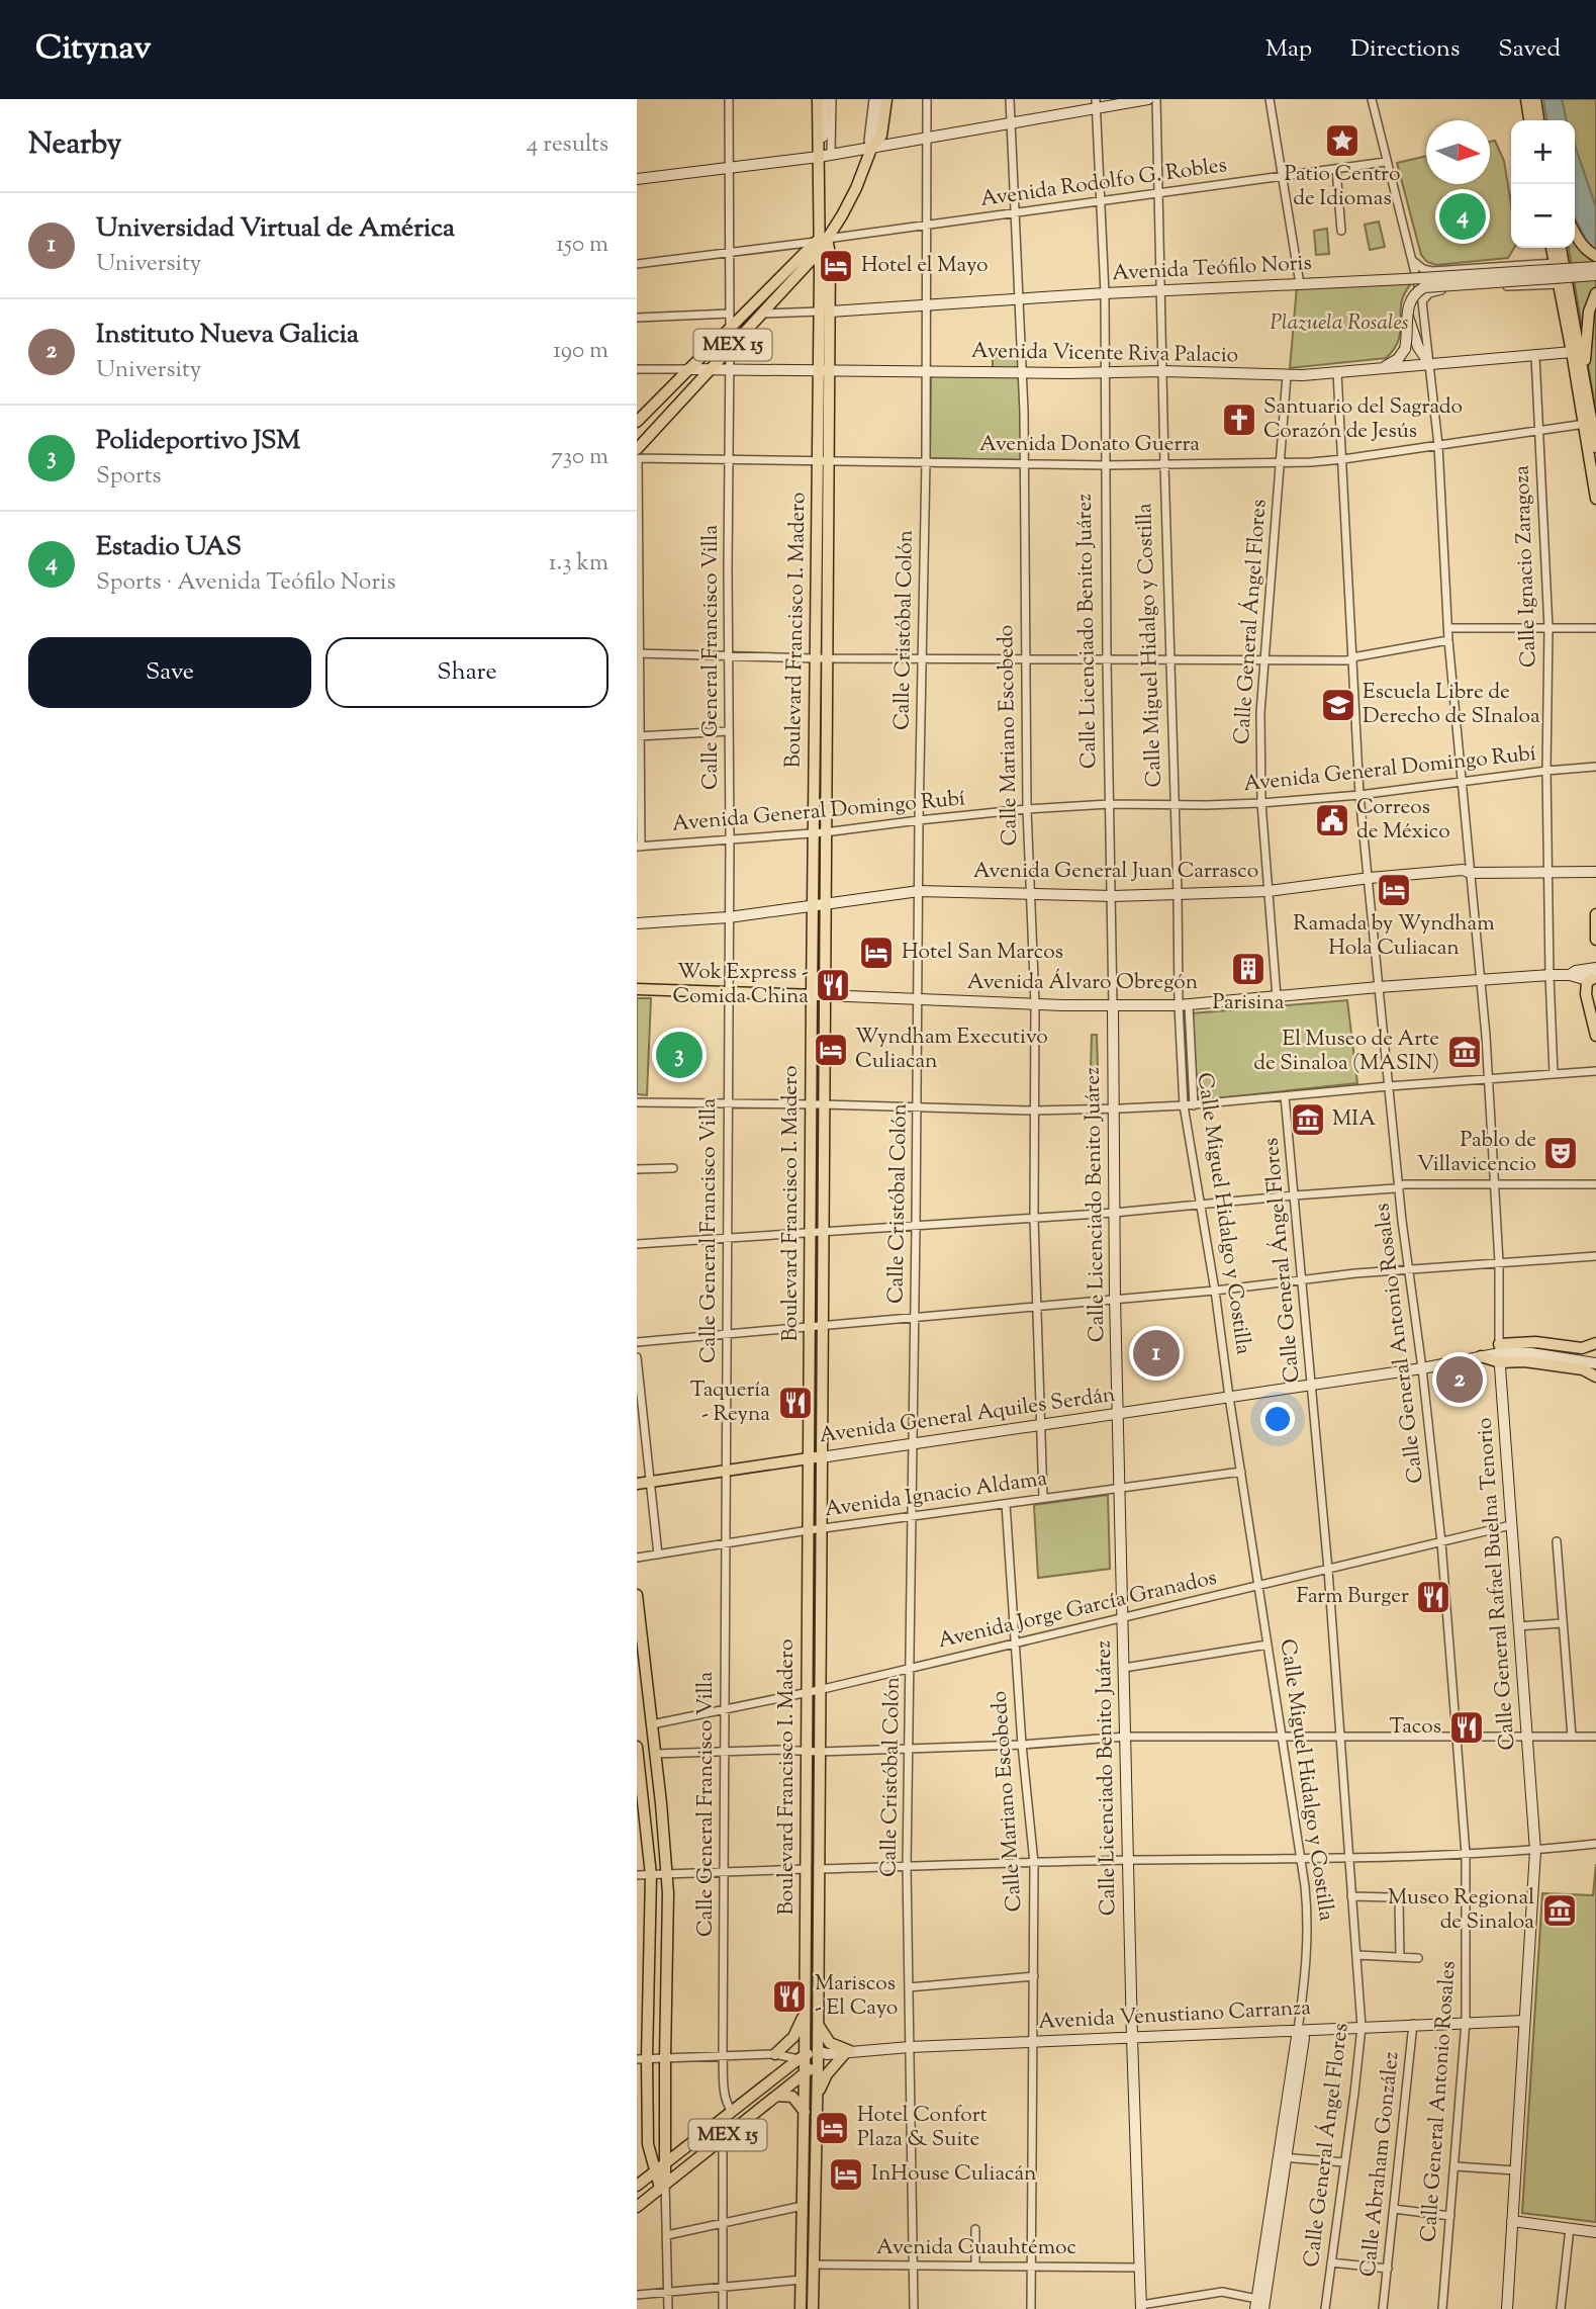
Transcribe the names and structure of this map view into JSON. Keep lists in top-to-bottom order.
{
  "streets": {
    "main road": [
      "Avenida Teófilo Noris",
      "MEX 15",
      "Avenida Vicente Riva Palacio",
      "Boulevard Francisco I. Madero",
      "Calle Licenciado Benito Juárez",
      "Calle Miguel Hidalgo y Costilla",
      "Avenida General Juan Carrasco",
      "Avenida Álvaro Obregón",
      "Avenida General Aquiles Serdán",
      "Calle General Rafael Buelna Tenorio",
      "Avenida Venustiano Carranza"
    ],
    "street": [
      "Avenida Rodolfo G. Robles",
      "Avenida Donato Guerra",
      "Calle Ignacio Zaragoza",
      "Calle General Ángel Flores",
      "Calle Cristóbal Colón",
      "Calle General Francisco Villa",
      "Calle Mariano Escobedo",
      "Avenida General Domingo Rubí",
      "Calle General Antonio Rosales",
      "Avenida Ignacio Aldama",
      "Avenida Jorge García Granados",
      "Calle Abraham González",
      "Avenida Cuauhtémoc"
    ]
  },
  "crossings": [
    ["Avenida Rodolfo G. Robles", "MEX 15"],
    ["Avenida Rodolfo G. Robles", "Boulevard Francisco I. Madero"],
    ["Avenida Rodolfo G. Robles", "Calle Cristóbal Colón"],
    ["Avenida Rodolfo G. Robles", "Calle Licenciado Benito Juárez"],
    ["Avenida Rodolfo G. Robles", "Calle Miguel Hidalgo y Costilla"],
    ["Avenida Rodolfo G. Robles", "Calle Mariano Escobedo"],
    ["Avenida Rodolfo G. Robles", "Calle General Rafael Buelna Tenorio"],
    ["Avenida Teófilo Noris", "Boulevard Francisco I. Madero"],
    ["Avenida Teófilo Noris", "Calle Cristóbal Colón"],
    ["Avenida Teófilo Noris", "Calle Licenciado Benito Juárez"],
    ["Avenida Teófilo Noris", "Calle Miguel Hidalgo y Costilla"],
    ["Avenida Teófilo Noris", "Calle Mariano Escobedo"],
    ["MEX 15", "Avenida Vicente Riva Palacio"],
    ["MEX 15", "Boulevard Francisco I. Madero"],
    ["MEX 15", "Calle General Francisco Villa"],
    ["MEX 15", "Avenida Jorge García Granados"],
    ["MEX 15", "Avenida Venustiano Carranza"],
    ["Avenida Vicente Riva Palacio", "Calle Ignacio Zaragoza"],
    ["Avenida Vicente Riva Palacio", "Calle General Ángel Flores"],
    ["Avenida Vicente Riva Palacio", "Boulevard Francisco I. Madero"],
    ["Avenida Vicente Riva Palacio", "Calle Cristóbal Colón"],
    ["Avenida Vicente Riva Palacio", "Calle Licenciado Benito Juárez"],
    ["Avenida Vicente Riva Palacio", "Calle Miguel Hidalgo y Costilla"],
    ["Avenida Vicente Riva Palacio", "Calle General Francisco Villa"],
    ["Avenida Vicente Riva Palacio", "Calle Mariano Escobedo"],
    ["Avenida Vicente Riva Palacio", "Calle General Antonio Rosales"],
    ["Avenida Vicente Riva Palacio", "Calle General Rafael Buelna Tenorio"],
    ["Avenida Donato Guerra", "Calle Ignacio Zaragoza"],
    ["Avenida Donato Guerra", "Calle General Ángel Flores"],
    ["Avenida Donato Guerra", "Boulevard Francisco I. Madero"],
    ["Avenida Donato Guerra", "Calle Cristóbal Colón"],
    ["Avenida Donato Guerra", "Calle Licenciado Benito Juárez"],
    ["Avenida Donato Guerra", "Calle Miguel Hidalgo y Costilla"],
    ["Avenida Donato Guerra", "Calle General Francisco Villa"],
    ["Avenida Donato Guerra", "Calle Mariano Escobedo"],
    ["Avenida Donato Guerra", "Calle General Antonio Rosales"],
    ["Avenida Donato Guerra", "Calle General Rafael Buelna Tenorio"],
    ["Calle Ignacio Zaragoza", "Avenida General Domingo Rubí"],
    ["Calle Ignacio Zaragoza", "Avenida General Juan Carrasco"],
    ["Calle Ignacio Zaragoza", "Avenida Álvaro Obregón"],
    ["Calle General Ángel Flores", "Avenida General Domingo Rubí"],
    ["Calle General Ángel Flores", "Avenida General Juan Carrasco"],
    ["Calle General Ángel Flores", "Avenida Álvaro Obregón"],
    ["Calle General Ángel Flores", "Avenida General Aquiles Serdán"],
    ["Calle General Ángel Flores", "Avenida Jorge García Granados"],
    ["Calle General Ángel Flores", "Avenida Venustiano Carranza"],
    ["Boulevard Francisco I. Madero", "Avenida General Domingo Rubí"],
    ["Boulevard Francisco I. Madero", "Avenida General Juan Carrasco"],
    ["Boulevard Francisco I. Madero", "Avenida Álvaro Obregón"],
    ["Boulevard Francisco I. Madero", "Avenida General Aquiles Serdán"],
    ["Boulevard Francisco I. Madero", "Avenida Ignacio Aldama"],
    ["Boulevard Francisco I. Madero", "Avenida Jorge García Granados"],
    ["Boulevard Francisco I. Madero", "Avenida Venustiano Carranza"],
    ["Boulevard Francisco I. Madero", "Avenida Cuauhtémoc"],
    ["Calle Cristóbal Colón", "Avenida General Domingo Rubí"],
    ["Calle Cristóbal Colón", "Avenida General Juan Carrasco"],
    ["Calle Cristóbal Colón", "Avenida Álvaro Obregón"],
    ["Calle Cristóbal Colón", "Avenida General Aquiles Serdán"],
    ["Calle Cristóbal Colón", "Avenida Ignacio Aldama"],
    ["Calle Cristóbal Colón", "Avenida Jorge García Granados"],
    ["Calle Cristóbal Colón", "Avenida Venustiano Carranza"],
    ["Calle Cristóbal Colón", "Avenida Cuauhtémoc"],
    ["Calle Licenciado Benito Juárez", "Avenida General Domingo Rubí"],
    ["Calle Licenciado Benito Juárez", "Avenida General Juan Carrasco"],
    ["Calle Licenciado Benito Juárez", "Avenida Álvaro Obregón"],
    ["Calle Licenciado Benito Juárez", "Avenida General Aquiles Serdán"],
    ["Calle Licenciado Benito Juárez", "Avenida Ignacio Aldama"],
    ["Calle Licenciado Benito Juárez", "Avenida Jorge García Granados"],
    ["Calle Licenciado Benito Juárez", "Avenida Venustiano Carranza"],
    ["Calle Licenciado Benito Juárez", "Avenida Cuauhtémoc"],
    ["Calle Miguel Hidalgo y Costilla", "Avenida General Domingo Rubí"],
    ["Calle Miguel Hidalgo y Costilla", "Avenida General Juan Carrasco"],
    ["Calle Miguel Hidalgo y Costilla", "Avenida Álvaro Obregón"],
    ["Calle Miguel Hidalgo y Costilla", "Avenida General Aquiles Serdán"],
    ["Calle Miguel Hidalgo y Costilla", "Avenida Ignacio Aldama"],
    ["Calle Miguel Hidalgo y Costilla", "Avenida Jorge García Granados"],
    ["Calle Miguel Hidalgo y Costilla", "Avenida Venustiano Carranza"],
    ["Calle General Francisco Villa", "Avenida General Domingo Rubí"],
    ["Calle General Francisco Villa", "Avenida General Juan Carrasco"],
    ["Calle General Francisco Villa", "Avenida Álvaro Obregón"],
    ["Calle General Francisco Villa", "Avenida General Aquiles Serdán"],
    ["Calle General Francisco Villa", "Avenida Ignacio Aldama"],
    ["Calle General Francisco Villa", "Avenida Jorge García Granados"],
    ["Calle Mariano Escobedo", "Avenida General Domingo Rubí"],
    ["Calle Mariano Escobedo", "Avenida General Juan Carrasco"],
    ["Calle Mariano Escobedo", "Avenida Álvaro Obregón"],
    ["Calle Mariano Escobedo", "Avenida General Aquiles Serdán"],
    ["Calle Mariano Escobedo", "Avenida Ignacio Aldama"],
    ["Calle Mariano Escobedo", "Avenida Jorge García Granados"],
    ["Calle Mariano Escobedo", "Avenida Venustiano Carranza"],
    ["Calle Mariano Escobedo", "Avenida Cuauhtémoc"],
    ["Avenida General Domingo Rubí", "Calle General Antonio Rosales"],
    ["Avenida General Domingo Rubí", "Calle General Rafael Buelna Tenorio"],
    ["Avenida General Juan Carrasco", "Calle General Antonio Rosales"],
    ["Avenida General Juan Carrasco", "Calle General Rafael Buelna Tenorio"],
    ["Avenida Álvaro Obregón", "Calle General Antonio Rosales"],
    ["Avenida Álvaro Obregón", "Calle General Rafael Buelna Tenorio"],
    ["Calle General Antonio Rosales", "Avenida General Aquiles Serdán"],
    ["Calle General Antonio Rosales", "Avenida Jorge García Granados"],
    ["Calle General Antonio Rosales", "Avenida Venustiano Carranza"],
    ["Calle General Rafael Buelna Tenorio", "Avenida Jorge García Granados"],
    ["Calle General Rafael Buelna Tenorio", "Avenida Venustiano Carranza"],
    ["Avenida Venustiano Carranza", "Calle Abraham González"]
  ],
  "parks": ["Plazuela Rosales"],
  "places": {
    "place": ["Patio Centro de Idiomas"],
    "hotel": [
      "Hotel el Mayo",
      "Ramada by Wyndham Hola Culiacan",
      "Hotel San Marcos",
      "Wyndham Executivo Culiacan",
      "Hotel Confort Plaza & Suite",
      "InHouse Culiacán"
    ],
    "church": ["Santuario del Sagrado Corazón de Jesús"],
    "school or university": ["Escuela Libre de Derecho de SInaloa"],
    "public building": ["Correos de México"],
    "building": ["Parisina"],
    "restaurant": [
      "Wok Express - Comida China",
      "Taquería - Reyna",
      "Farm Burger",
      "Tacos",
      "Mariscos - El Cayo"
    ],
    "museum": ["El Museo de Arte de Sinaloa (MASIN)", "MIA", "Museo Regional de Sinaloa"],
    "theatre": ["Pablo de Villavicencio"]
  },
  "north": "right",
  "page": {
    "header": "Citynav",
    "nav": ["Map", "Directions", "Saved"],
    "heading": ["Nearby", "4 results"],
    "map_buttons": ["+", "−"],
    "pins": [
      "4",
      "3",
      "1",
      "2"
    ],
    "list": [
      {
        "mark": "1",
        "name": "Universidad Virtual de América",
        "note": "University",
        "value": "150 m"
      },
      {
        "mark": "2",
        "name": "Instituto Nueva Galicia",
        "note": "University",
        "value": "190 m"
      },
      {
        "mark": "3",
        "name": "Polideportivo JSM",
        "note": "Sports",
        "value": "730 m"
      },
      {
        "mark": "4",
        "name": "Estadio UAS",
        "note": "Sports · Avenida Teófilo Noris",
        "value": "1.3 km"
      }
    ],
    "buttons": ["Save", "Share"]
  }
}
